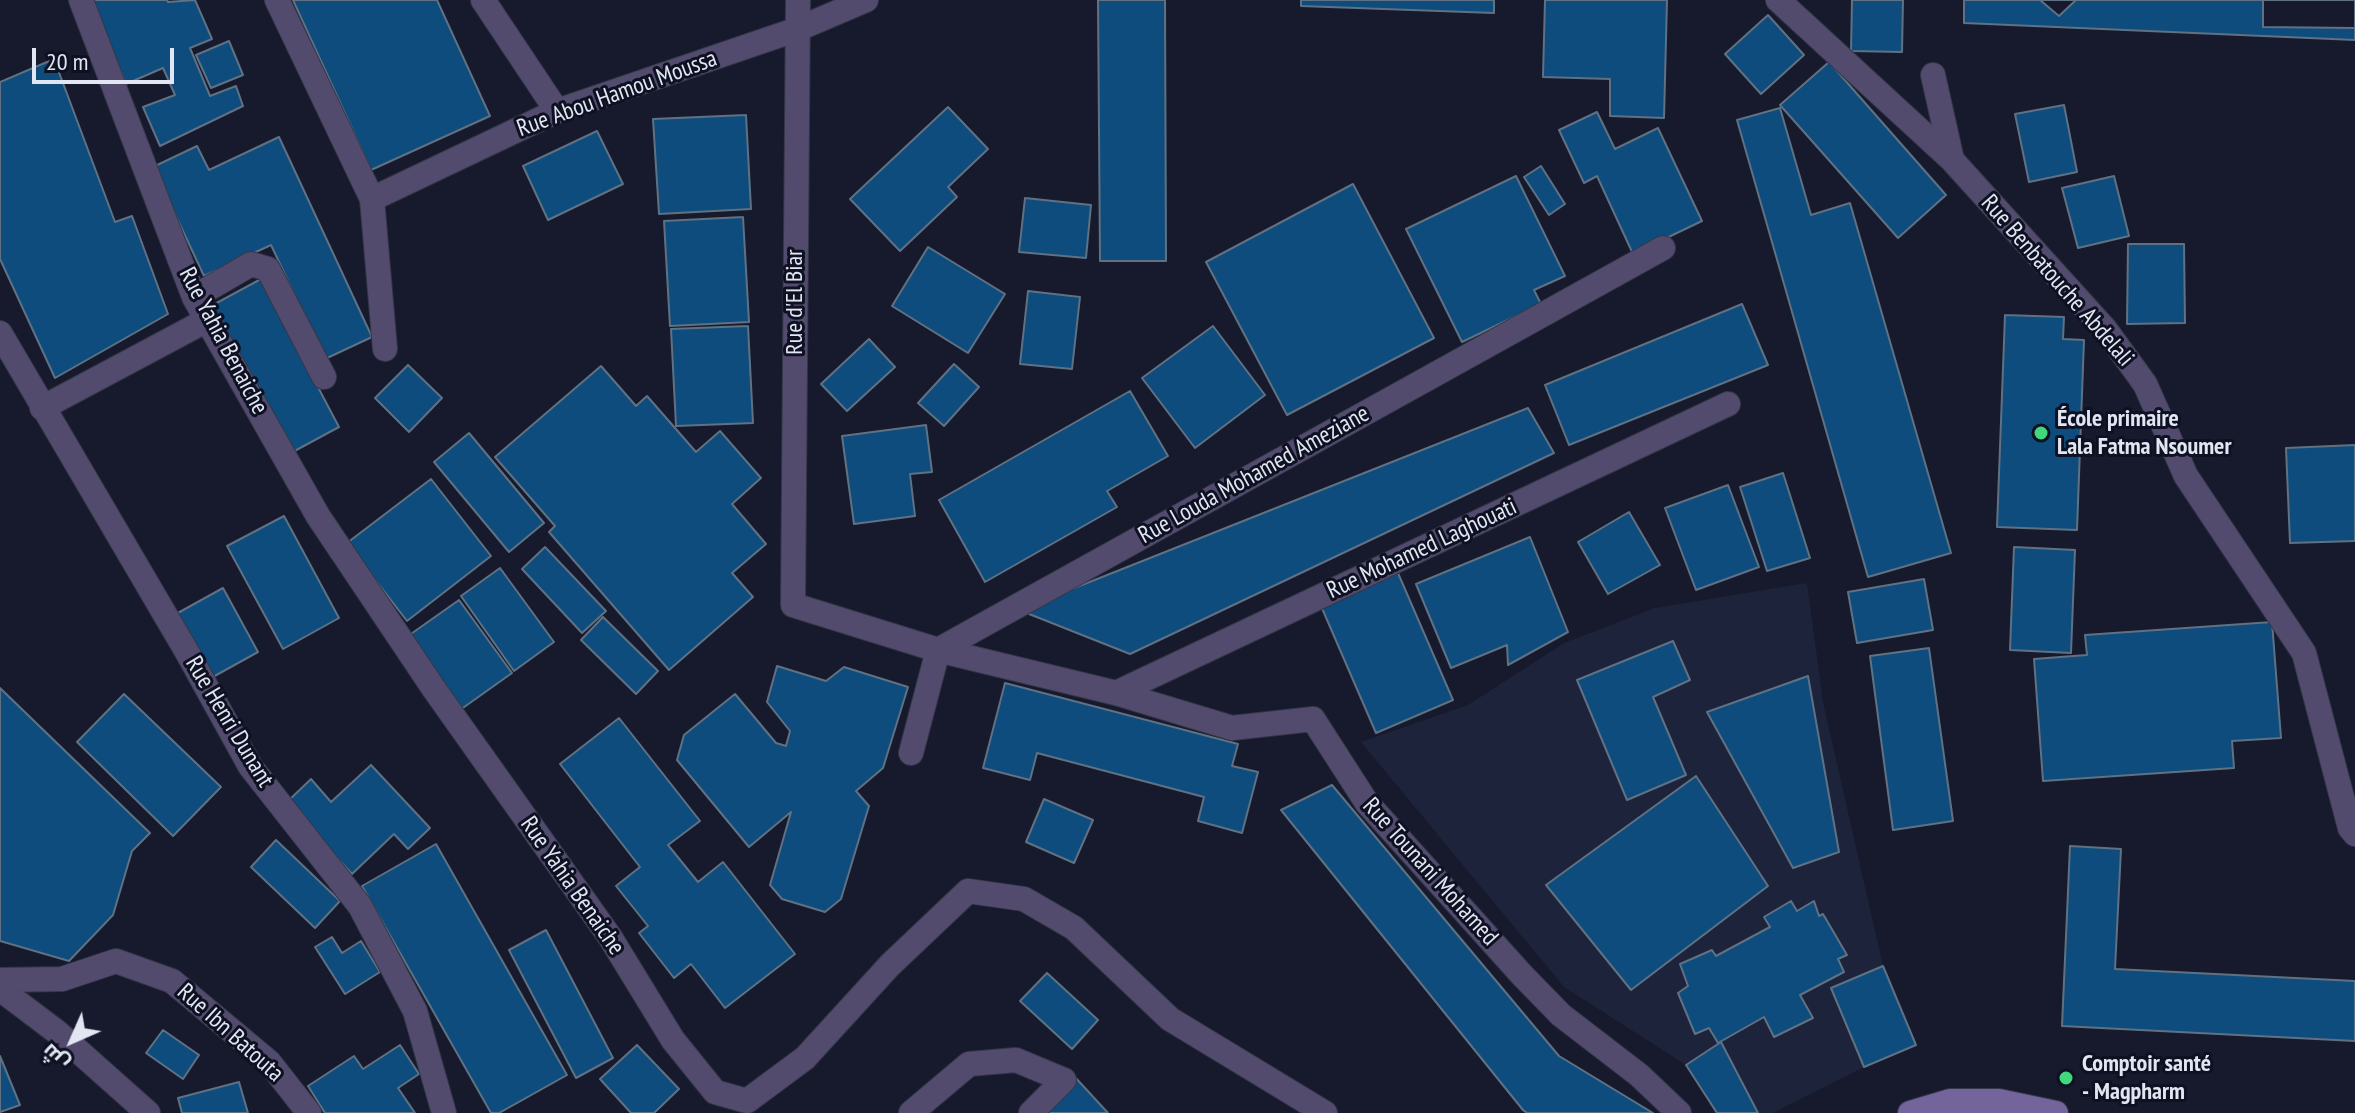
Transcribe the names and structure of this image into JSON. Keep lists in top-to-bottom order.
{
  "streets": {
    "street": [
      "Rue Abou Hamou Moussa",
      "Rue Benbatouche Abdelali",
      "Rue d'El Biar",
      "Rue Yahia Benaiche",
      "Rue Louda Mohamed Ameziane",
      "Rue Mohamed Laghouati",
      "Rue Henri Dunant",
      "Rue Tounani Mohamed",
      "Rue Ibn Batouta"
    ]
  },
  "crossings": [
    ["Rue Abou Hamou Moussa", "Rue d'El Biar"],
    ["Rue d'El Biar", "Rue Tounani Mohamed"],
    ["Rue Louda Mohamed Ameziane", "Rue Tounani Mohamed"],
    ["Rue Mohamed Laghouati", "Rue Tounani Mohamed"]
  ],
  "places": ["École primaire Lala Fatma Nsoumer", "Comptoir santé - Magpharm"],
  "scale_bar": "20 m",
  "north": "bottom left"
}
